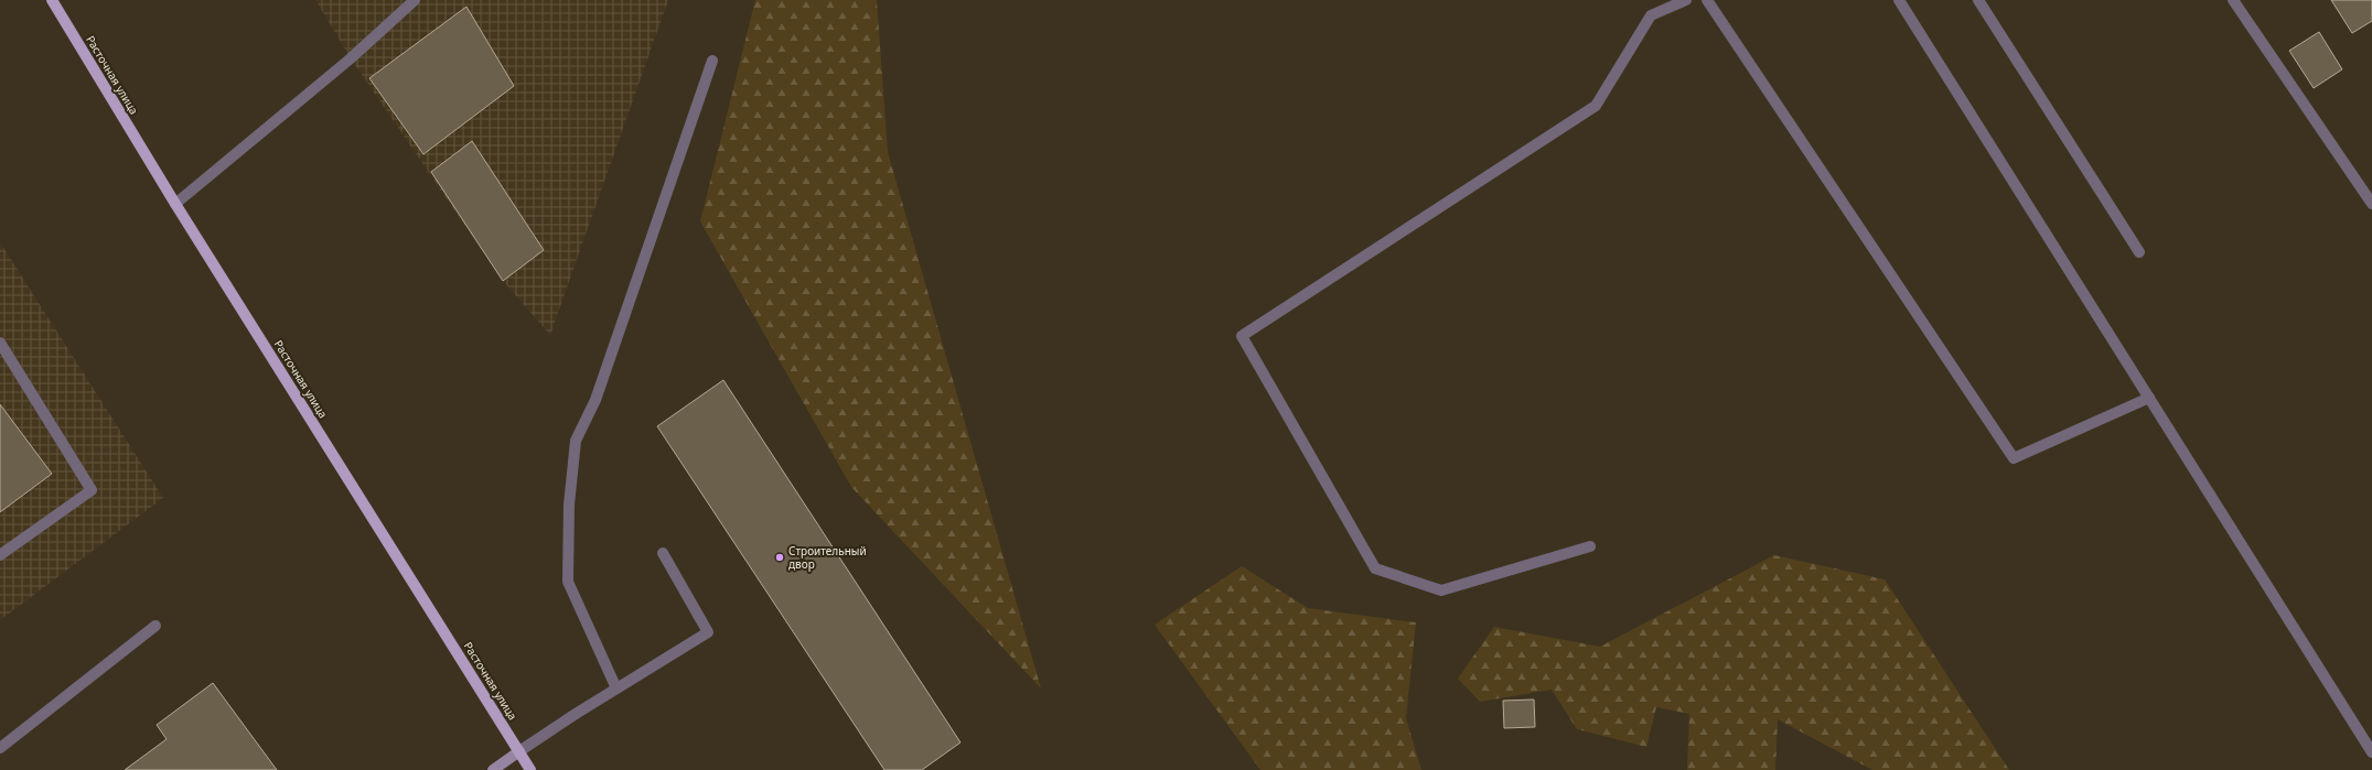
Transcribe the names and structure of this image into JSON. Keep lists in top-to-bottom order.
{
  "streets": {
    "main road": ["Расточная улица"]
  },
  "places": ["Строительный двор"]
}
